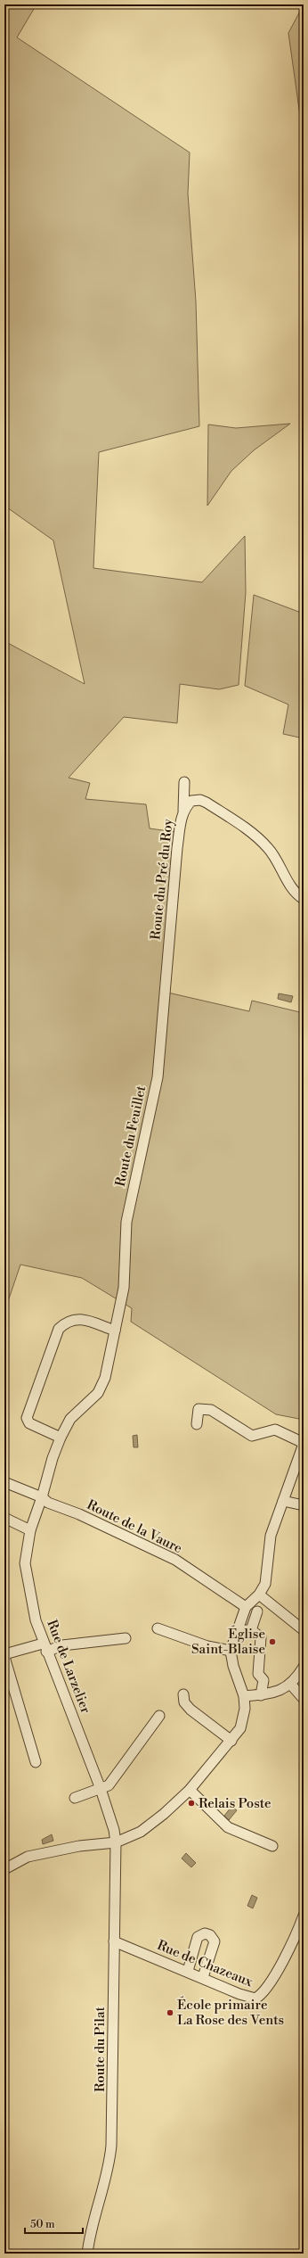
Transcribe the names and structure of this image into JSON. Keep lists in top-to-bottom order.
{
  "streets": {
    "street": [
      "Route du Pré du Roy",
      "Route du Feuillet",
      "Route de la Vaure",
      "Rue de Larzelier",
      "Rue de Chazeaux",
      "Route du Pilat"
    ]
  },
  "crossings": [
    ["Route du Pré du Roy", "Route du Feuillet"],
    ["Route du Feuillet", "Rue de Larzelier"],
    ["Route de la Vaure", "Rue de Larzelier"],
    ["Rue de Larzelier", "Route du Pilat"],
    ["Rue de Chazeaux", "Route du Pilat"]
  ],
  "places": ["Église Saint-Blaise", "Relais Poste", "École primaire La Rose des Vents"],
  "scale_bar": "50 m"
}
